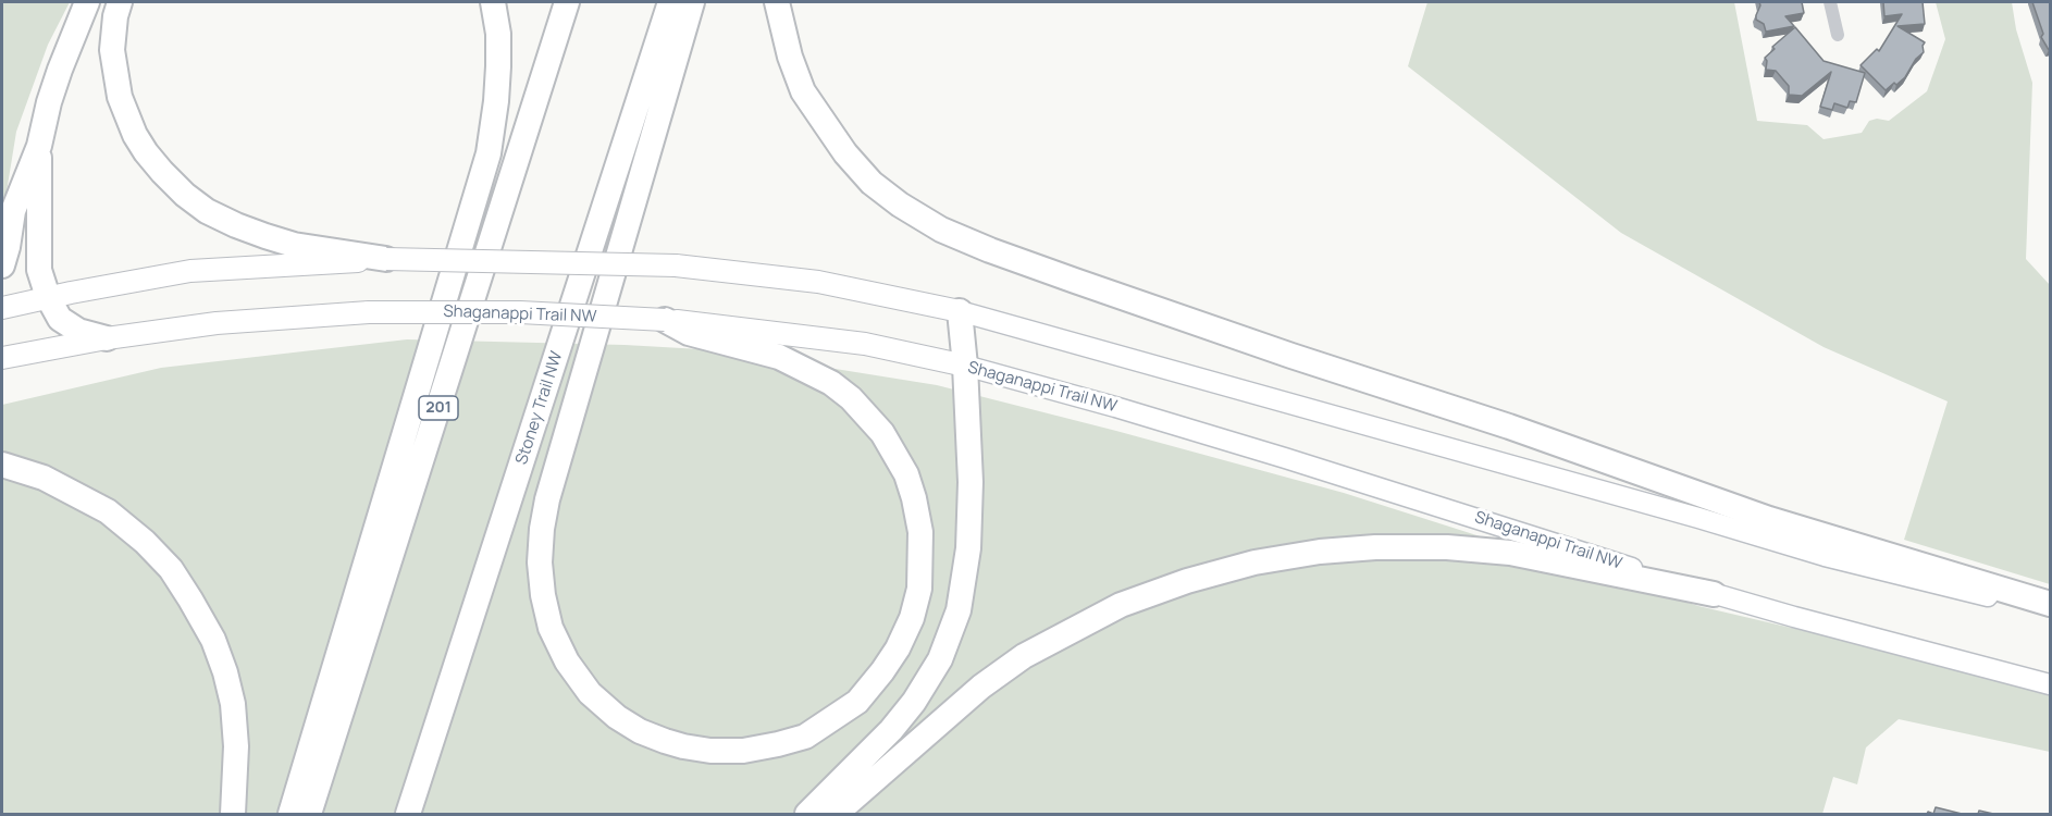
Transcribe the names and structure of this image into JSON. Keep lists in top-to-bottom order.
{
  "streets": {
    "highway": ["201", "Stoney Trail NW"],
    "main road": ["Shaganappi Trail NW"]
  }
}
